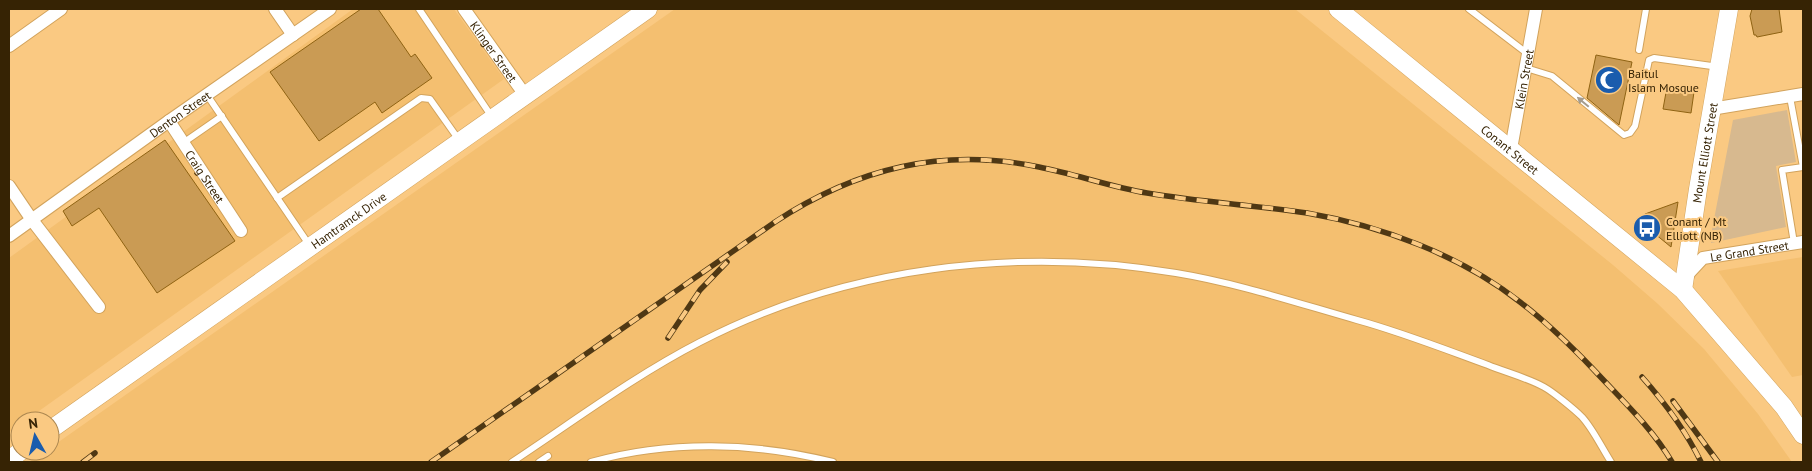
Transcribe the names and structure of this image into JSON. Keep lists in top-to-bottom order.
{
  "streets": {
    "main road": ["Conant Street", "Mount Elliott Street", "Hamtramck Drive"],
    "street": [
      "Klinger Street",
      "Klein Street",
      "Denton Street",
      "Craig Street",
      "Le Grand Street"
    ]
  },
  "crossings": [
    ["Klinger Street", "Hamtramck Drive"],
    ["Klein Street", "Conant Street"],
    ["Denton Street", "Craig Street"],
    ["Conant Street", "Mount Elliott Street"],
    ["Conant Street", "Le Grand Street"],
    ["Mount Elliott Street", "Le Grand Street"]
  ],
  "places": {
    "mosque": ["Baitul Islam Mosque"],
    "bus stop": ["Conant / Mt Elliott (NB)"]
  },
  "north": "top"
}
